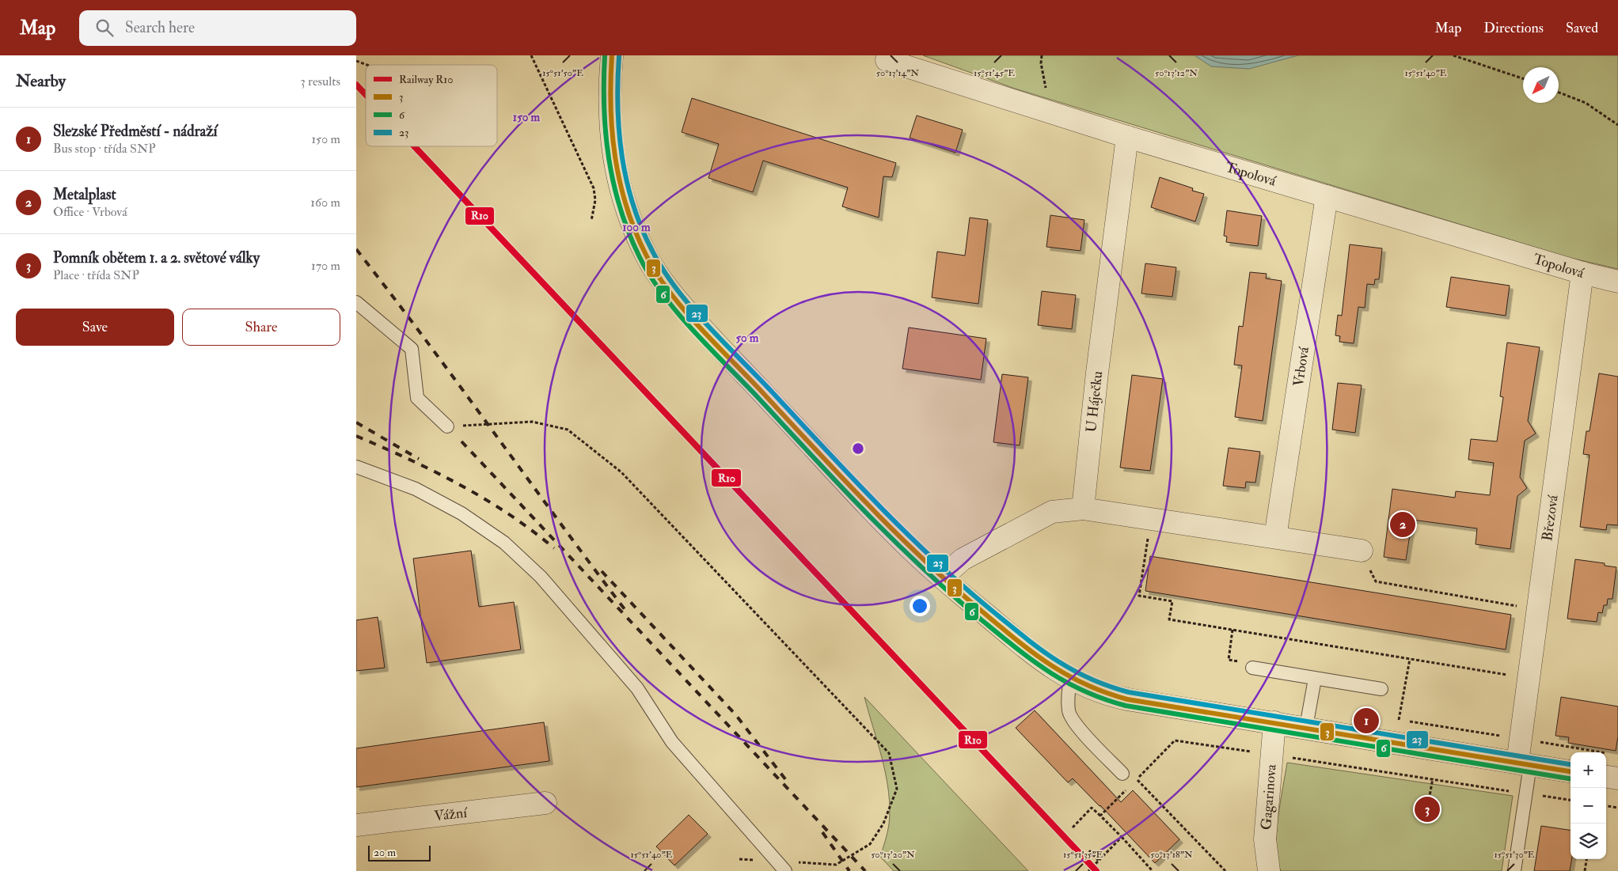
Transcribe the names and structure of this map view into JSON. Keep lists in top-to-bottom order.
{
  "streets": {
    "street": [
      "Topolová",
      "Vrbová",
      "U Háječku",
      "Březová",
      "Gagarinova",
      "Vážní"
    ]
  },
  "crossings": [
    ["Topolová", "Vrbová"],
    ["Topolová", "U Háječku"],
    ["Topolová", "Březová"]
  ],
  "lines": [
    "transit line 3",
    "transit line 6",
    "transit line 23",
    "rail line R10"
  ],
  "legend": [
    "Railway R10",
    "3",
    "6",
    "23"
  ],
  "scale_bar": "20 m",
  "north": "bottom left",
  "page": {
    "header": "Map",
    "search": "Search here",
    "nav": ["Map", "Directions", "Saved"],
    "heading": ["Nearby", "3 results"],
    "list": [
      {
        "mark": "1",
        "name": "Slezské Předměstí - nádraží",
        "note": "Bus stop · třída SNP",
        "value": "150 m"
      },
      {
        "mark": "2",
        "name": "Metalplast",
        "note": "Office · Vrbová",
        "value": "160 m"
      },
      {
        "mark": "3",
        "name": "Pomník obětem 1. a 2. světové války",
        "note": "Place · třída SNP",
        "value": "170 m"
      }
    ],
    "buttons": ["Save", "Share"],
    "pins": ["2", "1", "3"],
    "map_buttons": ["+", "−"],
    "scale": "20 m"
  },
  "coordinates": [
    "50°13'14\"N",
    "50°13'12\"N",
    "15°51'50\"E",
    "15°51'45\"E",
    "15°51'40\"E",
    "15°51'35\"E",
    "15°51'30\"E",
    "50°13'20\"N",
    "50°13'18\"N"
  ],
  "rings": ["150 m", "100 m", "50 m"]
}
